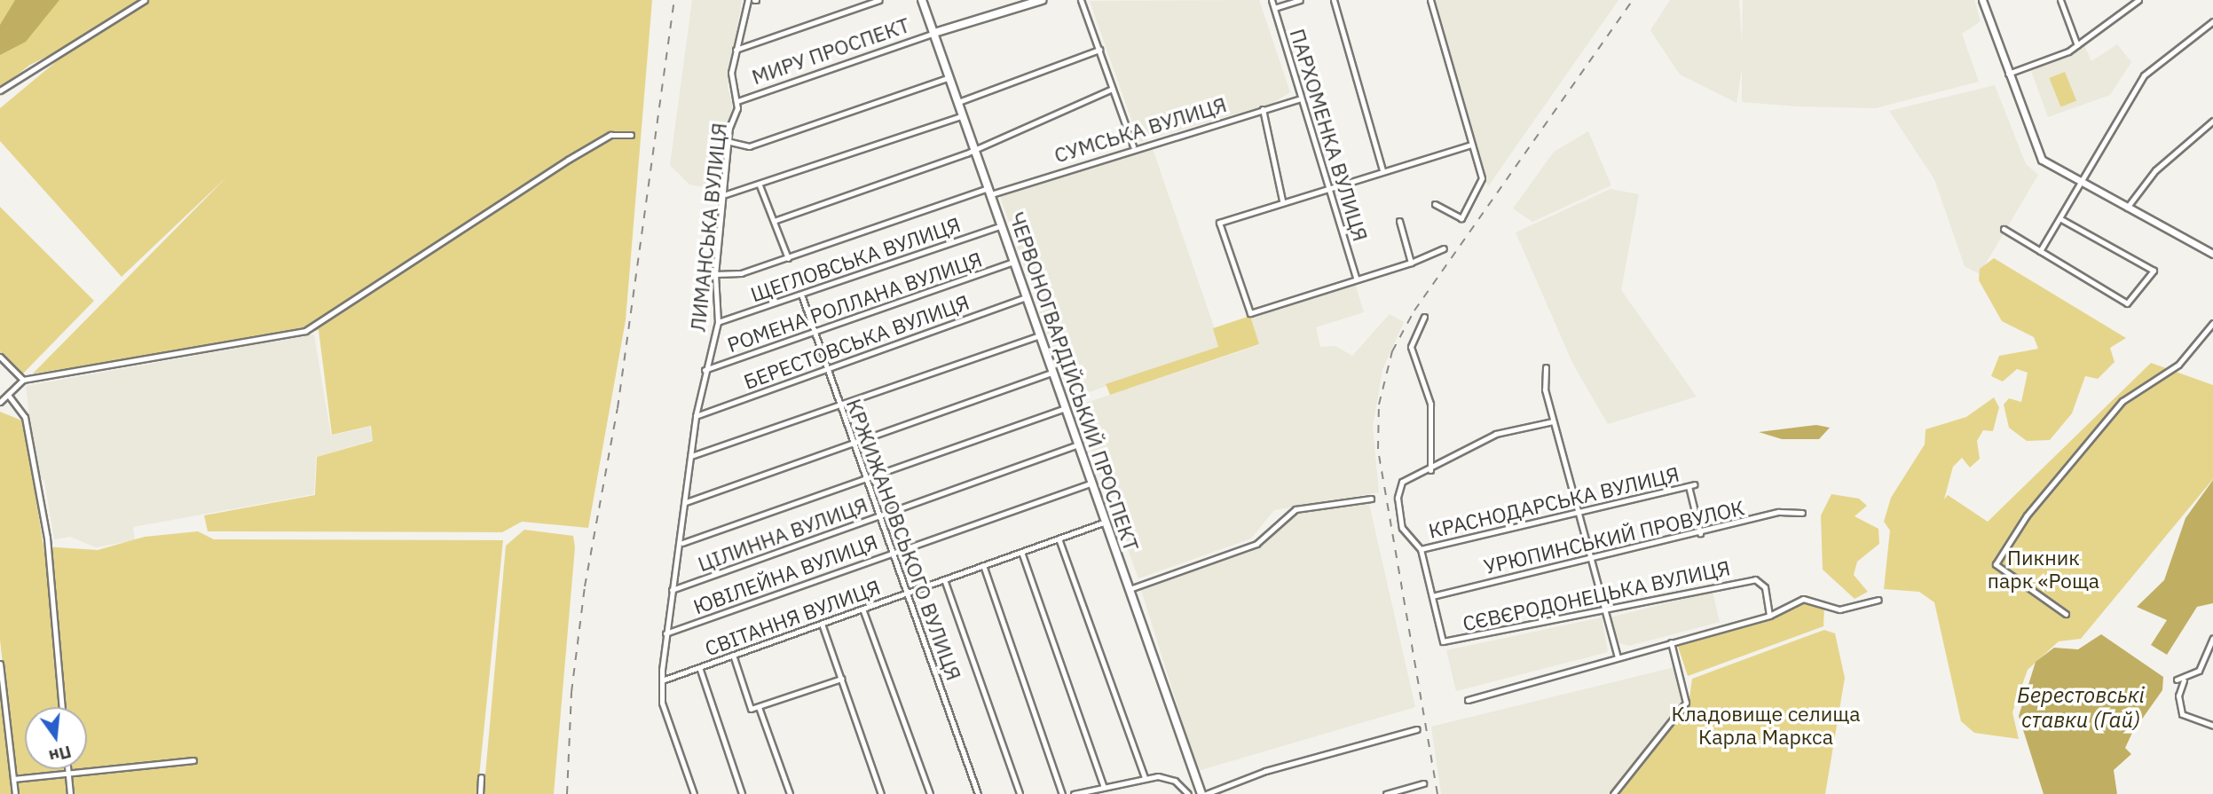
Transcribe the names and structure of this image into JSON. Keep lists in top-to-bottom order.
{
  "streets": {
    "main road": ["МИРУ ПРОСПЕКТ", "ЧЕРВОНОГВАРДІЙСЬКИЙ ПРОСПЕКТ"],
    "street": [
      "СУМСЬКА ВУЛИЦЯ",
      "ПАРХОМЕНКА ВУЛИЦЯ",
      "ЛИМАНСЬКА ВУЛИЦЯ",
      "ЩЕГЛОВСЬКА ВУЛИЦЯ",
      "РОМЕНА РОЛЛАНА ВУЛИЦЯ",
      "БЕРЕСТОВСЬКА ВУЛИЦЯ",
      "КРАСНОДАРСЬКА ВУЛИЦЯ",
      "ЦІЛИННА ВУЛИЦЯ",
      "УРЮПИНСЬКИЙ ПРОВУЛОК",
      "КРЖИЖАНОВСЬКОГО ВУЛИЦЯ",
      "ЮВІЛЕЙНА ВУЛИЦЯ",
      "СЄВЄРОДОНЕЦЬКА ВУЛИЦЯ",
      "СВІТАННЯ ВУЛИЦЯ"
    ]
  },
  "crossings": [
    ["МИРУ ПРОСПЕКТ", "ЛИМАНСЬКА ВУЛИЦЯ"],
    ["МИРУ ПРОСПЕКТ", "ЧЕРВОНОГВАРДІЙСЬКИЙ ПРОСПЕКТ"],
    ["СУМСЬКА ВУЛИЦЯ", "ПАРХОМЕНКА ВУЛИЦЯ"],
    ["СУМСЬКА ВУЛИЦЯ", "ЛИМАНСЬКА ВУЛИЦЯ"],
    ["СУМСЬКА ВУЛИЦЯ", "ЧЕРВОНОГВАРДІЙСЬКИЙ ПРОСПЕКТ"],
    ["ЛИМАНСЬКА ВУЛИЦЯ", "ЩЕГЛОВСЬКА ВУЛИЦЯ"],
    ["ЛИМАНСЬКА ВУЛИЦЯ", "РОМЕНА РОЛЛАНА ВУЛИЦЯ"],
    ["ЛИМАНСЬКА ВУЛИЦЯ", "БЕРЕСТОВСЬКА ВУЛИЦЯ"],
    ["ЛИМАНСЬКА ВУЛИЦЯ", "ЦІЛИННА ВУЛИЦЯ"],
    ["ЛИМАНСЬКА ВУЛИЦЯ", "ЮВІЛЕЙНА ВУЛИЦЯ"],
    ["ЛИМАНСЬКА ВУЛИЦЯ", "СВІТАННЯ ВУЛИЦЯ"],
    ["ЩЕГЛОВСЬКА ВУЛИЦЯ", "ЧЕРВОНОГВАРДІЙСЬКИЙ ПРОСПЕКТ"],
    ["ЩЕГЛОВСЬКА ВУЛИЦЯ", "КРЖИЖАНОВСЬКОГО ВУЛИЦЯ"],
    ["РОМЕНА РОЛЛАНА ВУЛИЦЯ", "ЧЕРВОНОГВАРДІЙСЬКИЙ ПРОСПЕКТ"],
    ["РОМЕНА РОЛЛАНА ВУЛИЦЯ", "КРЖИЖАНОВСЬКОГО ВУЛИЦЯ"],
    ["БЕРЕСТОВСЬКА ВУЛИЦЯ", "ЧЕРВОНОГВАРДІЙСЬКИЙ ПРОСПЕКТ"],
    ["БЕРЕСТОВСЬКА ВУЛИЦЯ", "КРЖИЖАНОВСЬКОГО ВУЛИЦЯ"],
    ["ЧЕРВОНОГВАРДІЙСЬКИЙ ПРОСПЕКТ", "ЦІЛИННА ВУЛИЦЯ"],
    ["ЧЕРВОНОГВАРДІЙСЬКИЙ ПРОСПЕКТ", "ЮВІЛЕЙНА ВУЛИЦЯ"],
    ["ЧЕРВОНОГВАРДІЙСЬКИЙ ПРОСПЕКТ", "СВІТАННЯ ВУЛИЦЯ"],
    ["КРАСНОДАРСЬКА ВУЛИЦЯ", "УРЮПИНСЬКИЙ ПРОВУЛОК"],
    ["ЦІЛИННА ВУЛИЦЯ", "КРЖИЖАНОВСЬКОГО ВУЛИЦЯ"],
    ["УРЮПИНСЬКИЙ ПРОВУЛОК", "СЄВЄРОДОНЕЦЬКА ВУЛИЦЯ"],
    ["КРЖИЖАНОВСЬКОГО ВУЛИЦЯ", "ЮВІЛЕЙНА ВУЛИЦЯ"],
    ["КРЖИЖАНОВСЬКОГО ВУЛИЦЯ", "СВІТАННЯ ВУЛИЦЯ"]
  ],
  "water": ["Берестовські ставки (Гай)"],
  "parks": ["Пикник парк «Роща", "Кладовище селища Карла Маркса"],
  "north": "bottom"
}
